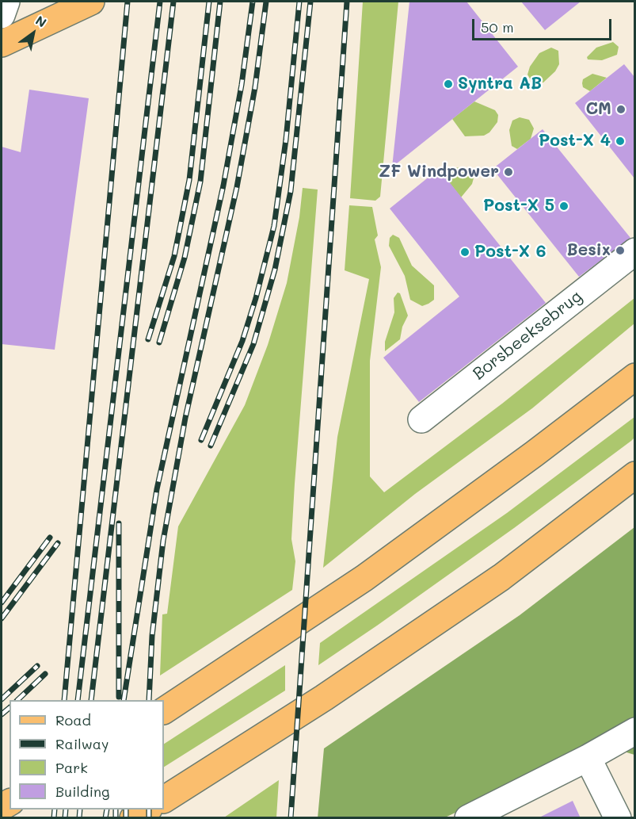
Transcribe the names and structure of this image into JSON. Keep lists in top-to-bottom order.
{
  "streets": {
    "street": ["Borsbeeksebrug"]
  },
  "places": [
    "Syntra AB",
    "CM",
    "Post-X 4",
    "ZF Windpower",
    "Post-X 5",
    "Besix",
    "Post-X 6"
  ],
  "legend": [
    "Road",
    "Railway",
    "Park",
    "Building"
  ],
  "scale_bar": "50 m",
  "north": "top right"
}
